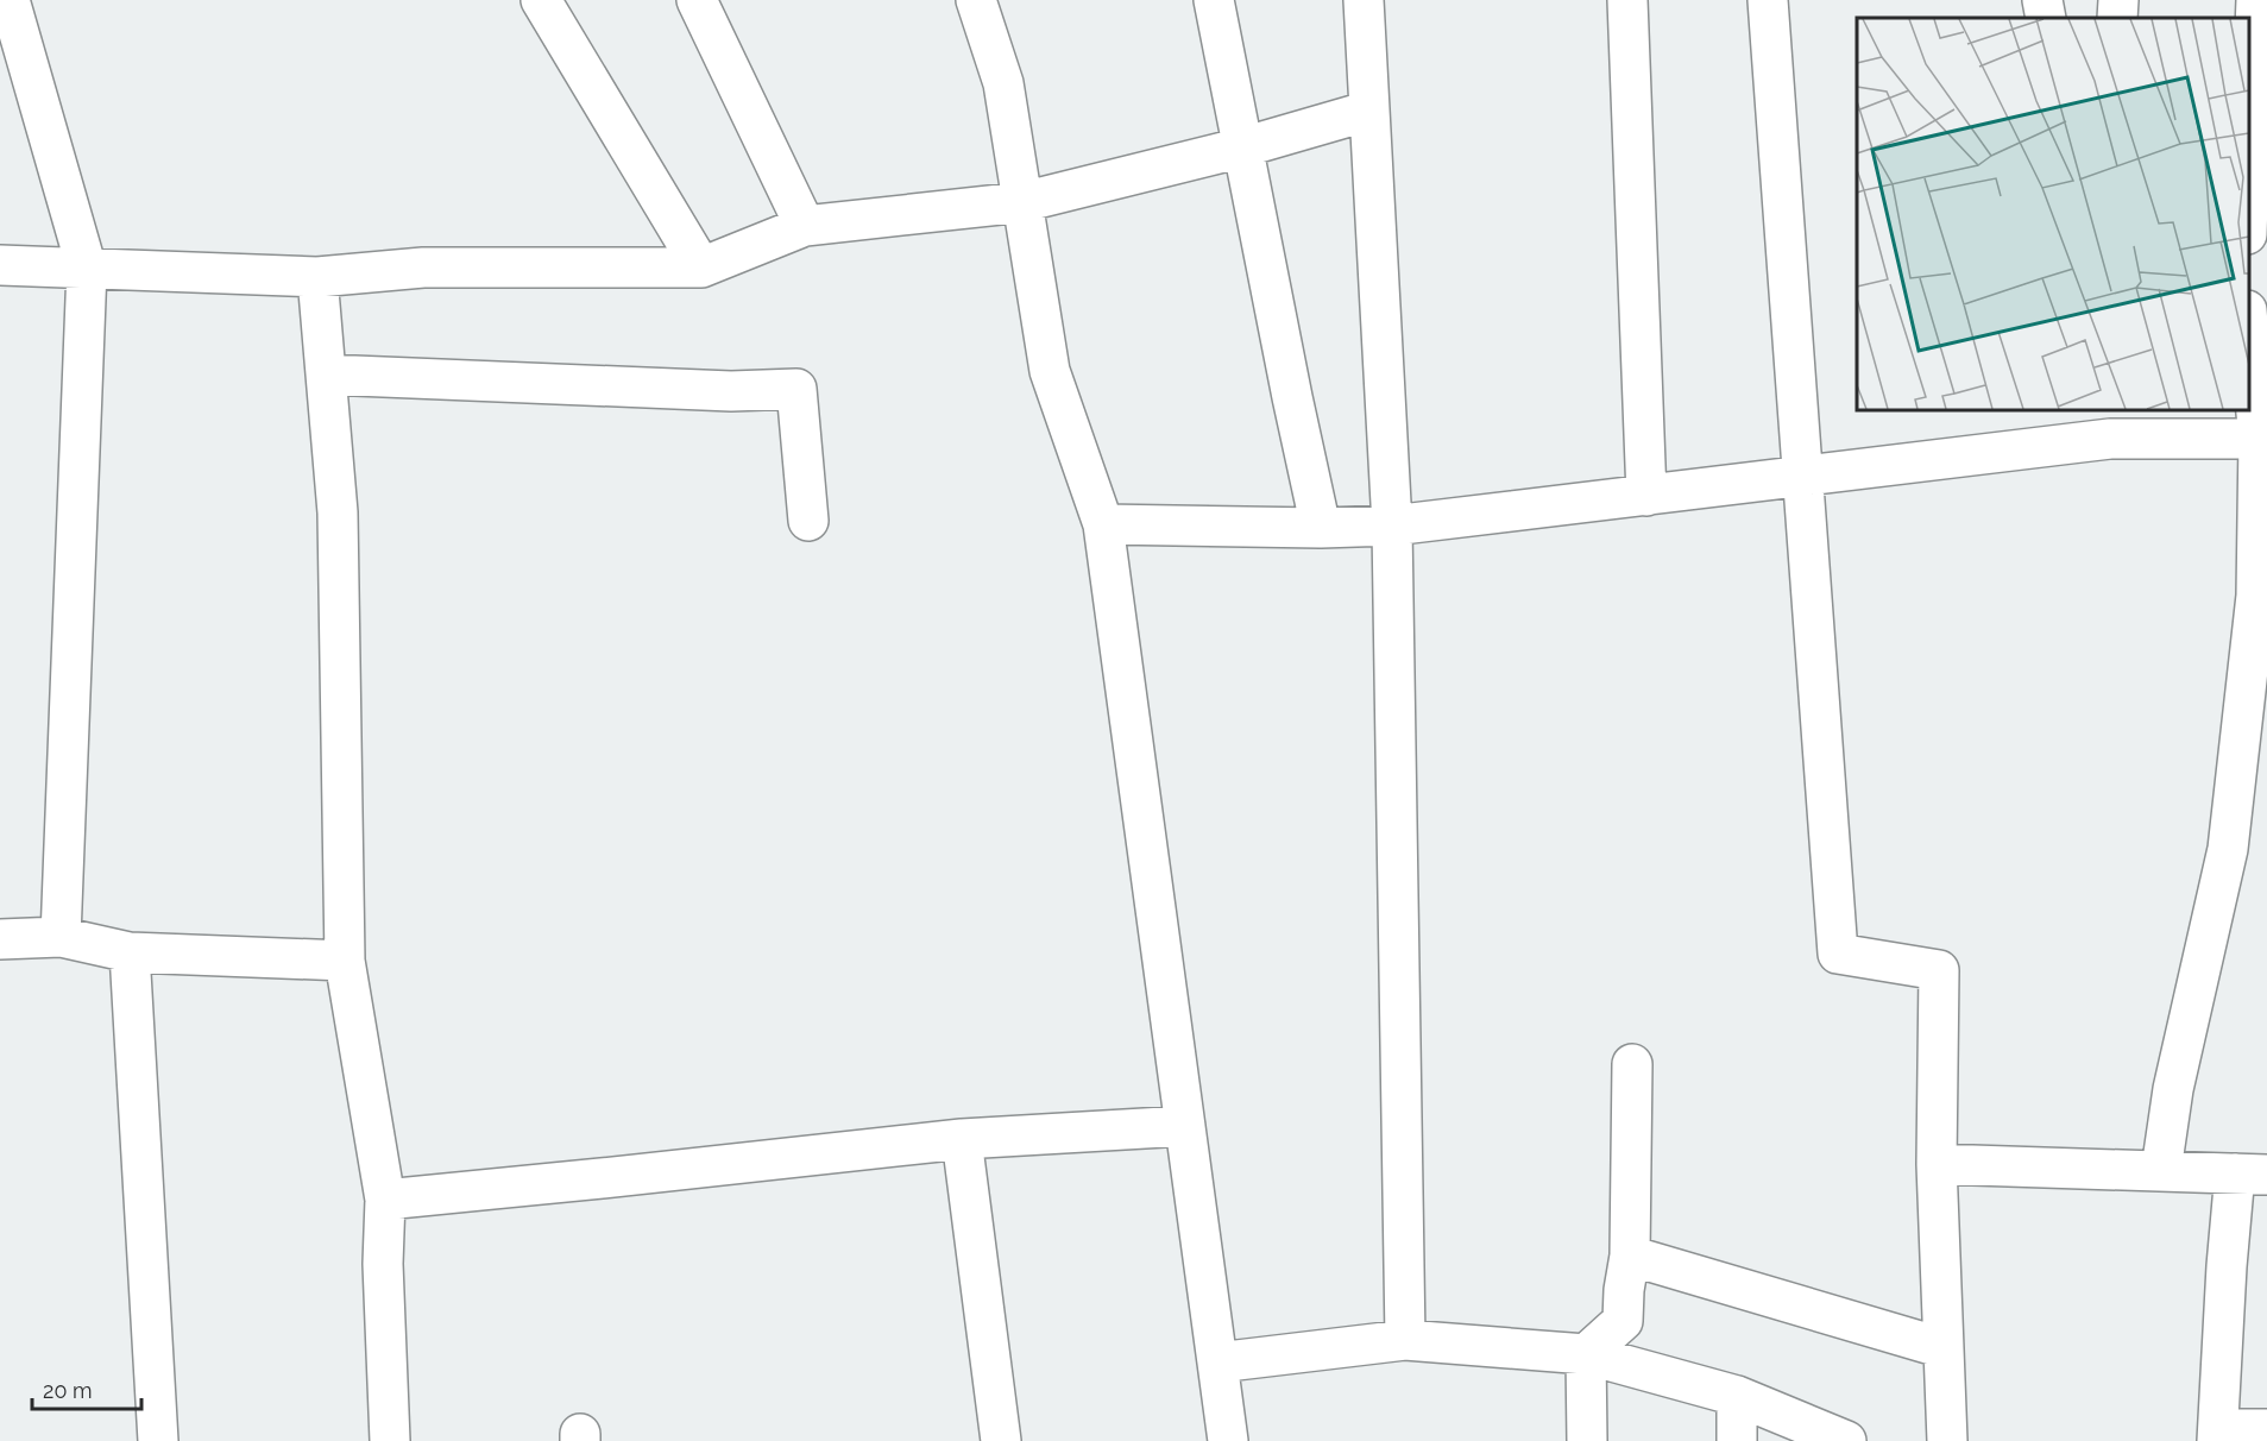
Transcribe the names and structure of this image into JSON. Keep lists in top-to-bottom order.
{
  "scale_bar": "20 m"
}
